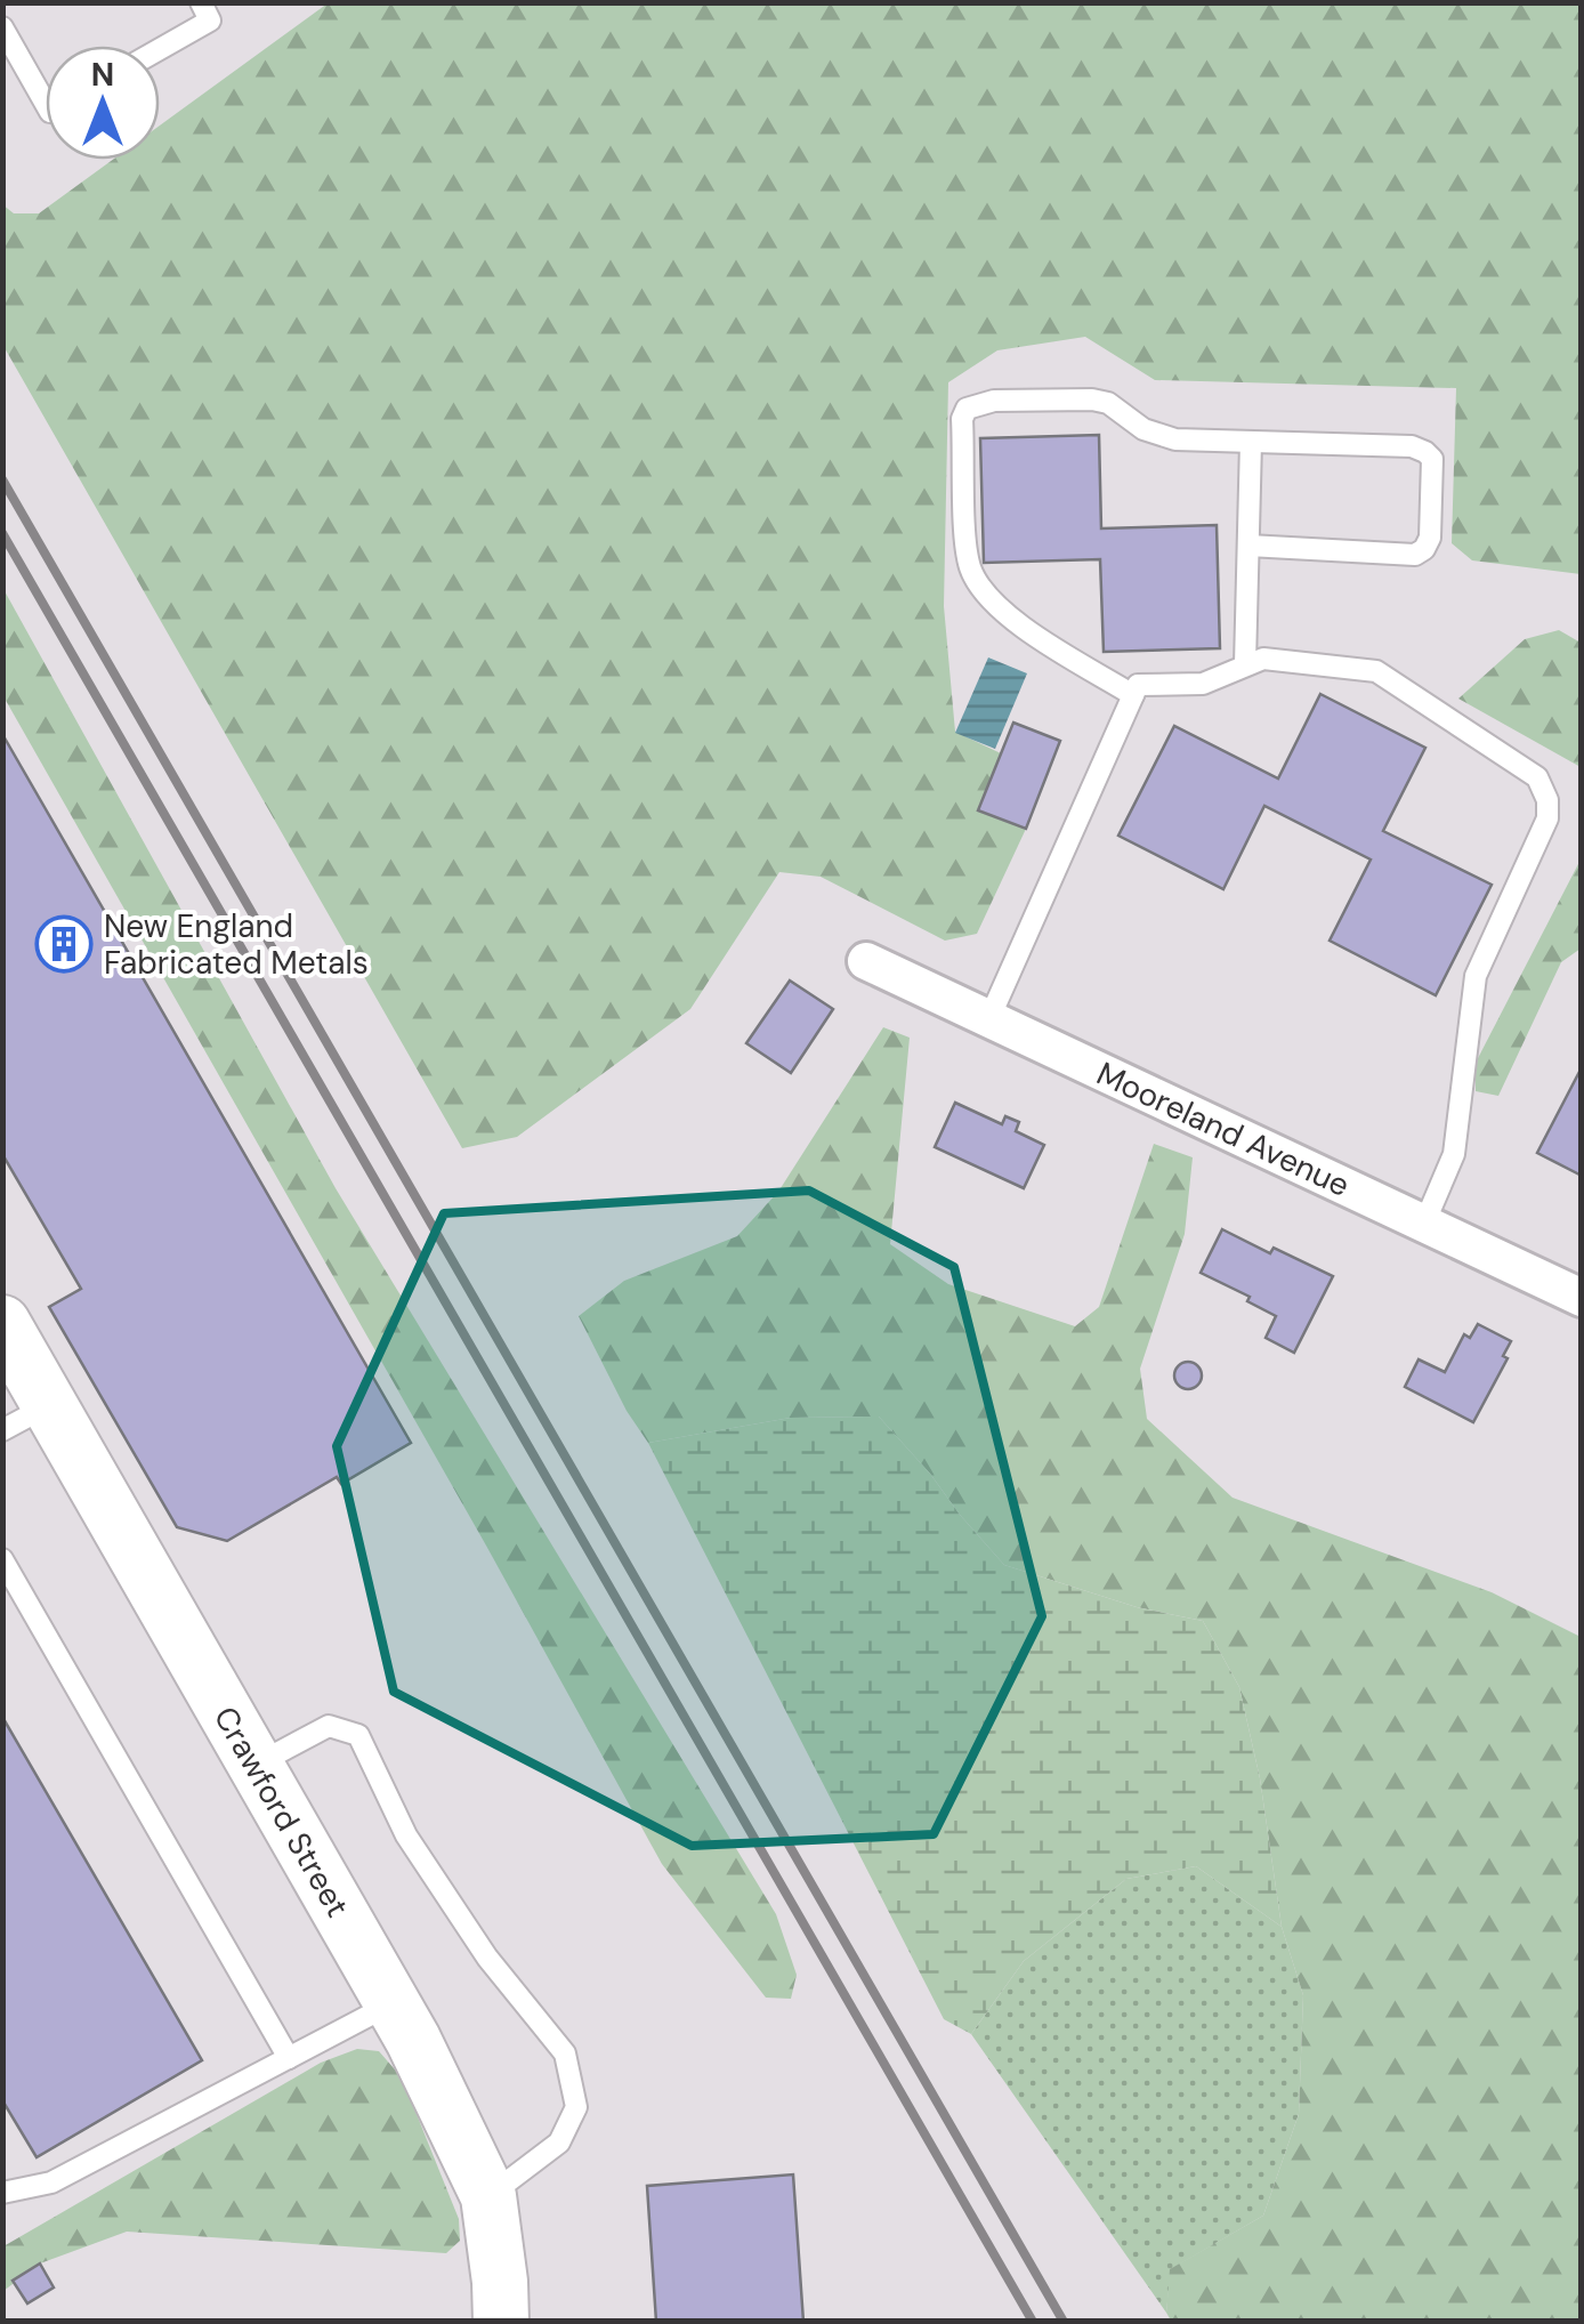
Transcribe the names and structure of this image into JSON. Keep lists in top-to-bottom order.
{
  "streets": {
    "main road": ["Crawford Street"],
    "street": ["Mooreland Avenue"]
  },
  "places": {
    "building": ["New England Fabricated Metals"]
  },
  "north": "top"
}
